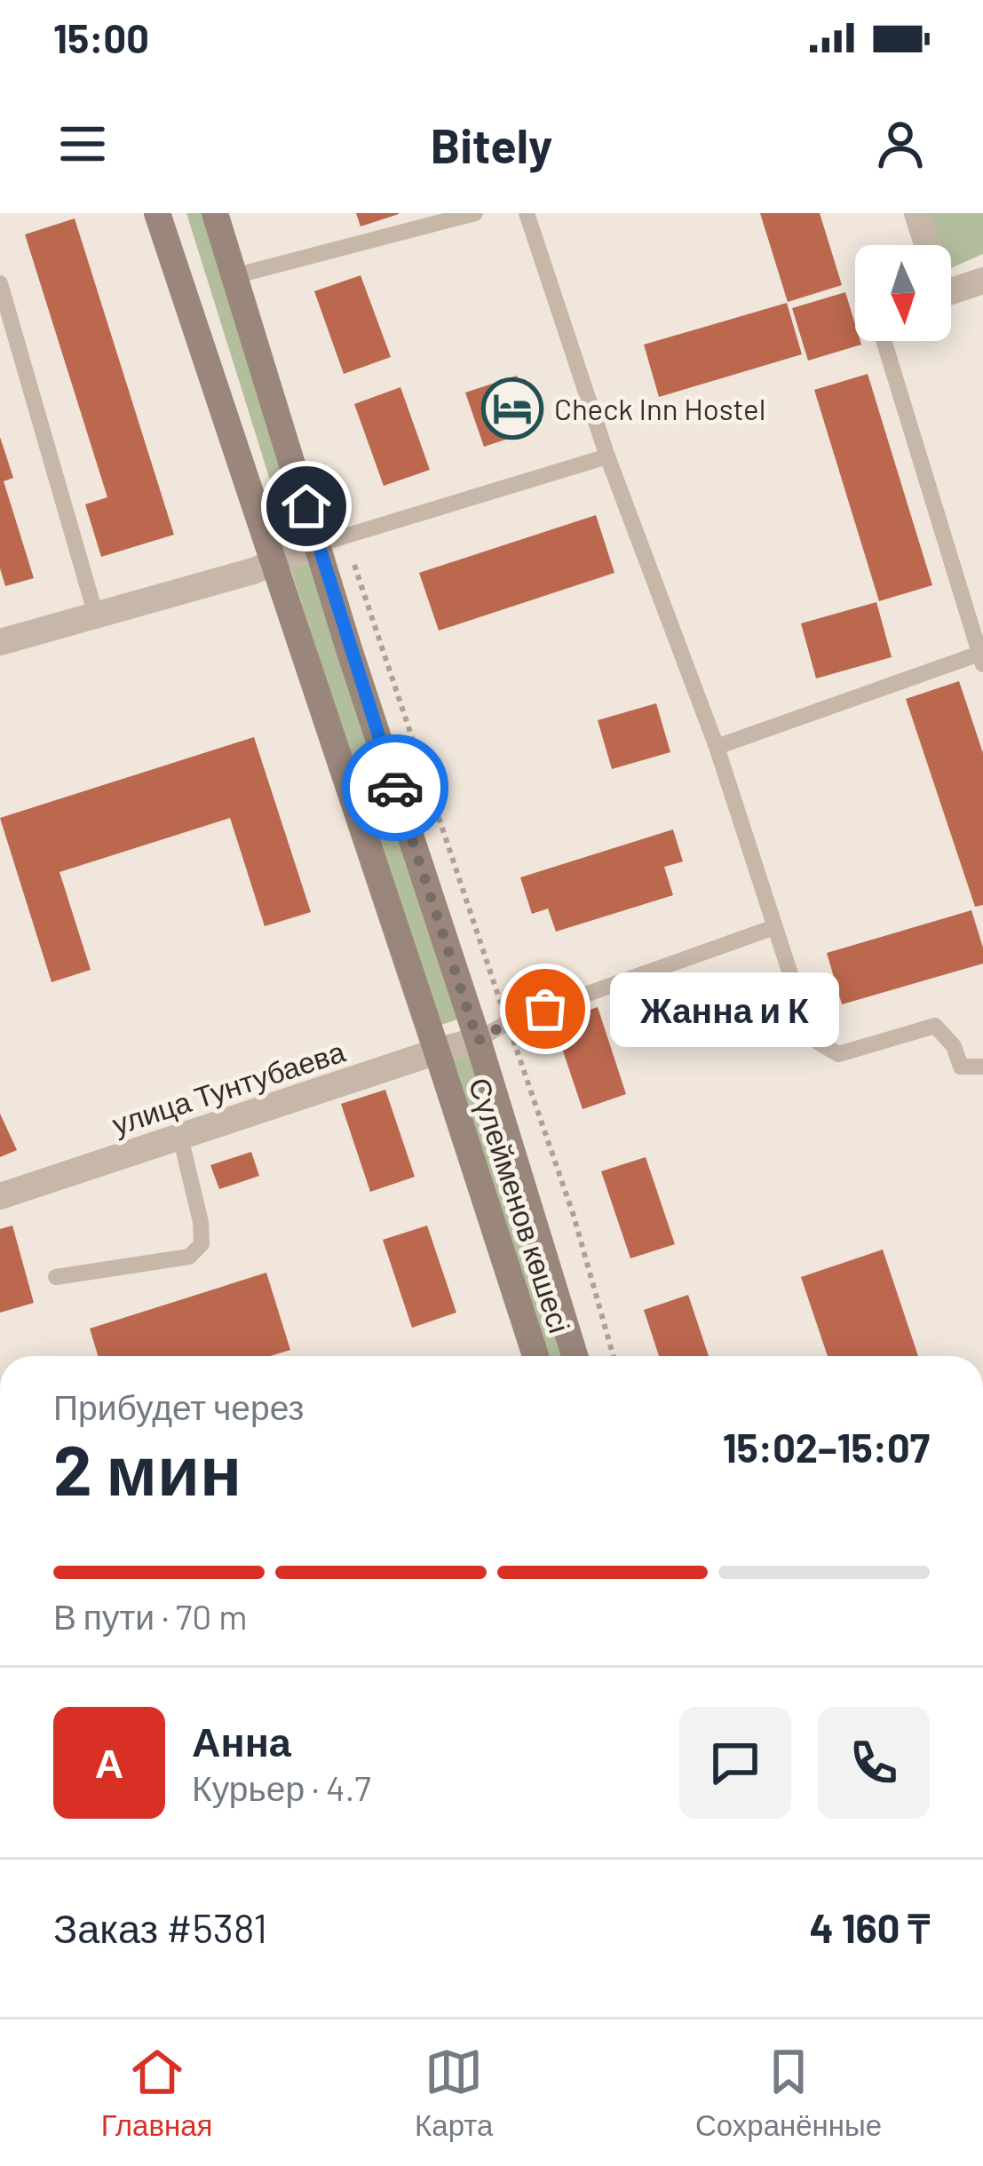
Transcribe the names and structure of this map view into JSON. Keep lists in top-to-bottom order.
{
  "streets": {
    "street": ["улица Тунтубаева", "Сүлейменов көшесі"]
  },
  "crossings": [
    ["улица Тунтубаева", "Сүлейменов көшесі"]
  ],
  "places": {
    "hotel": ["Check Inn Hostel"],
    "other": ["Жанна и К"]
  },
  "north": "bottom",
  "page": {
    "status": "15:00",
    "header": "Bitely",
    "bubble": "Жанна и К",
    "heading": ["2 мин", "Прибудет через", "15:02–15:07"],
    "panel": [
      "Анна",
      "Курьер · 4.7",
      "Заказ #5381",
      "4 160 ₸"
    ],
    "bar": "В пути · 70 m",
    "round": "А",
    "tabs": ["Главная", "Карта", "Сохранённые"]
  }
}
